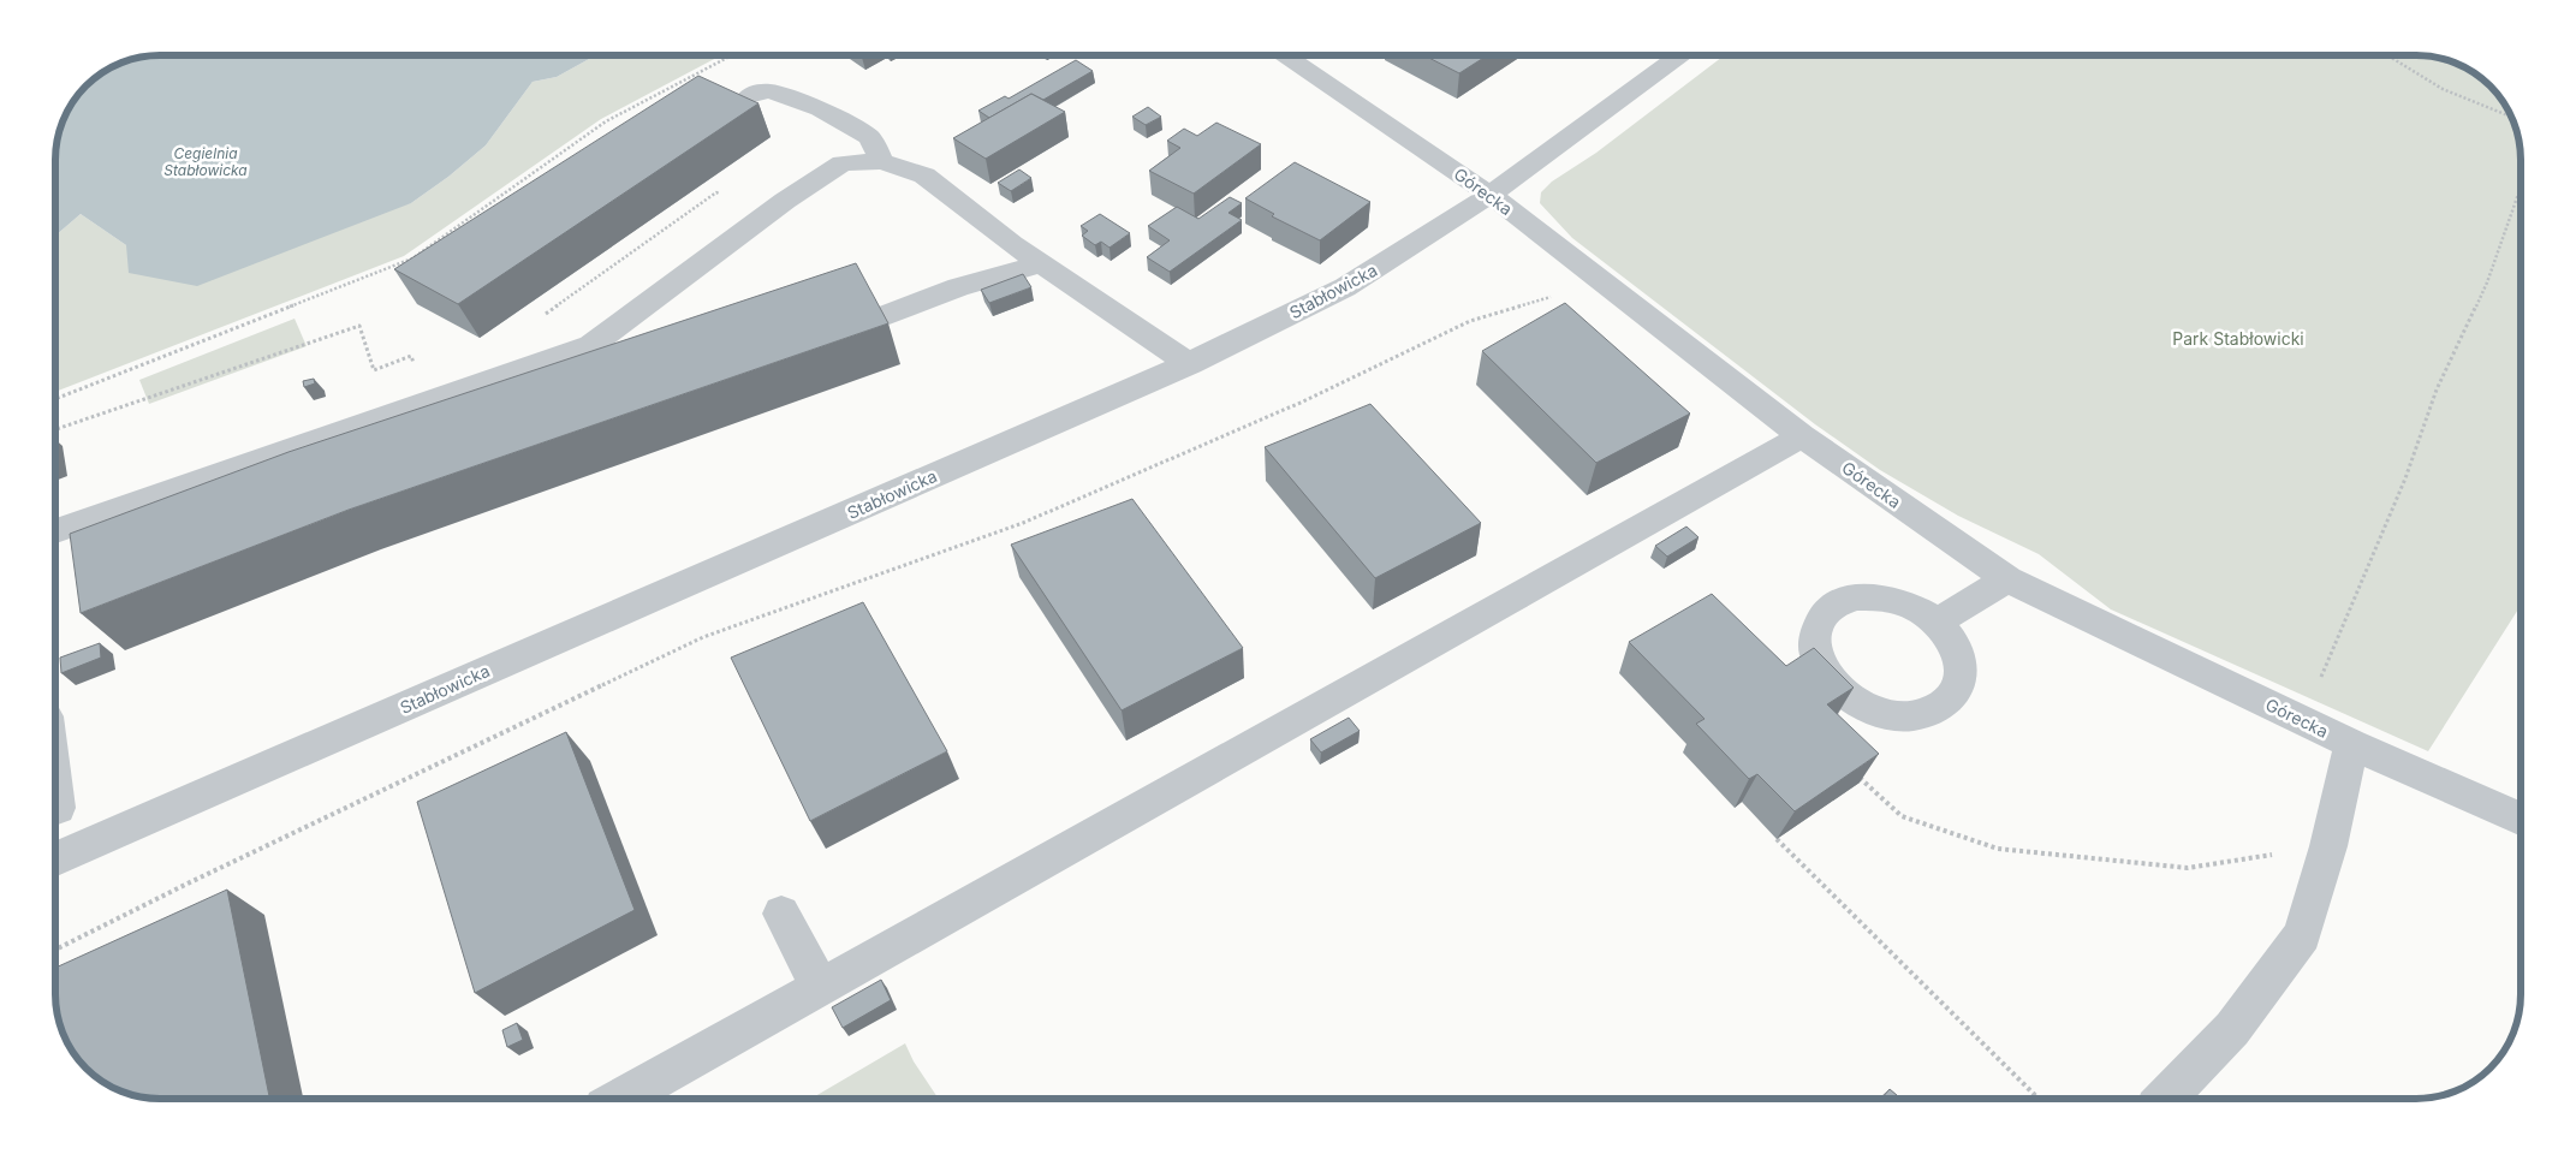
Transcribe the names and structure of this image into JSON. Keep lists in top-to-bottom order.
{
  "streets": {
    "street": ["Górecka", "Stabłowicka"]
  },
  "crossings": [
    ["Górecka", "Stabłowicka"]
  ],
  "water": ["Cegielnia Stabłowicka"],
  "parks": ["Park Stabłowicki"]
}
